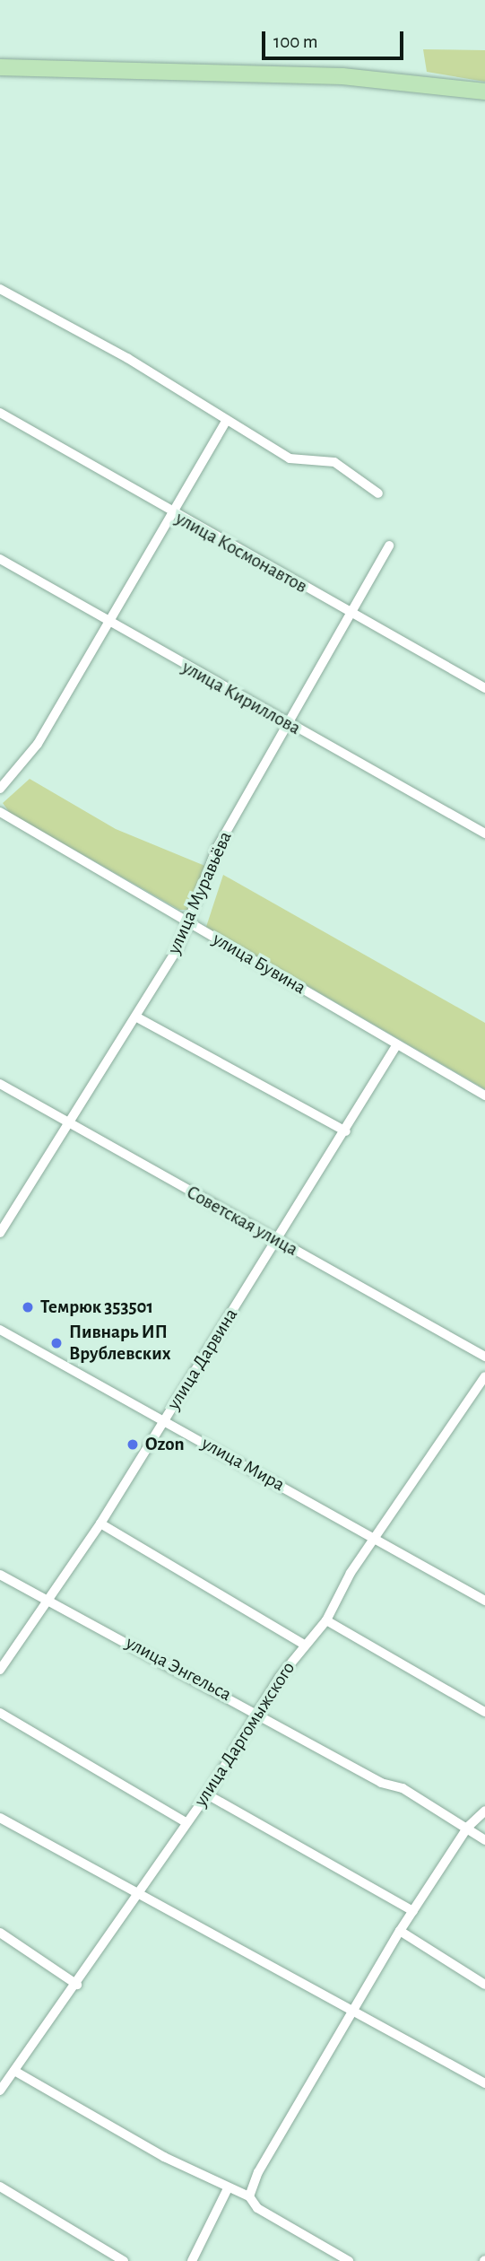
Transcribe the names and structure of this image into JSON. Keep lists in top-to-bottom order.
{
  "streets": {
    "street": [
      "улица Космонавтов",
      "улица Кириллова",
      "улица Муравьёва",
      "улица Бувина",
      "Советская улица",
      "улица Дарвина",
      "улица Мира",
      "улица Энгельса",
      "улица Даргомыжского"
    ]
  },
  "crossings": [
    ["улица Космонавтов", "улица Муравьёва"],
    ["улица Кириллова", "улица Муравьёва"],
    ["улица Муравьёва", "улица Бувина"],
    ["улица Муравьёва", "Советская улица"],
    ["улица Бувина", "улица Дарвина"],
    ["Советская улица", "улица Дарвина"],
    ["улица Дарвина", "улица Мира"],
    ["улица Дарвина", "улица Энгельса"],
    ["улица Мира", "улица Даргомыжского"],
    ["улица Энгельса", "улица Даргомыжского"]
  ],
  "places": ["Темрюк 353501", "Пивнарь ИП Врублевских", "Ozon"],
  "scale_bar": "100 m"
}
